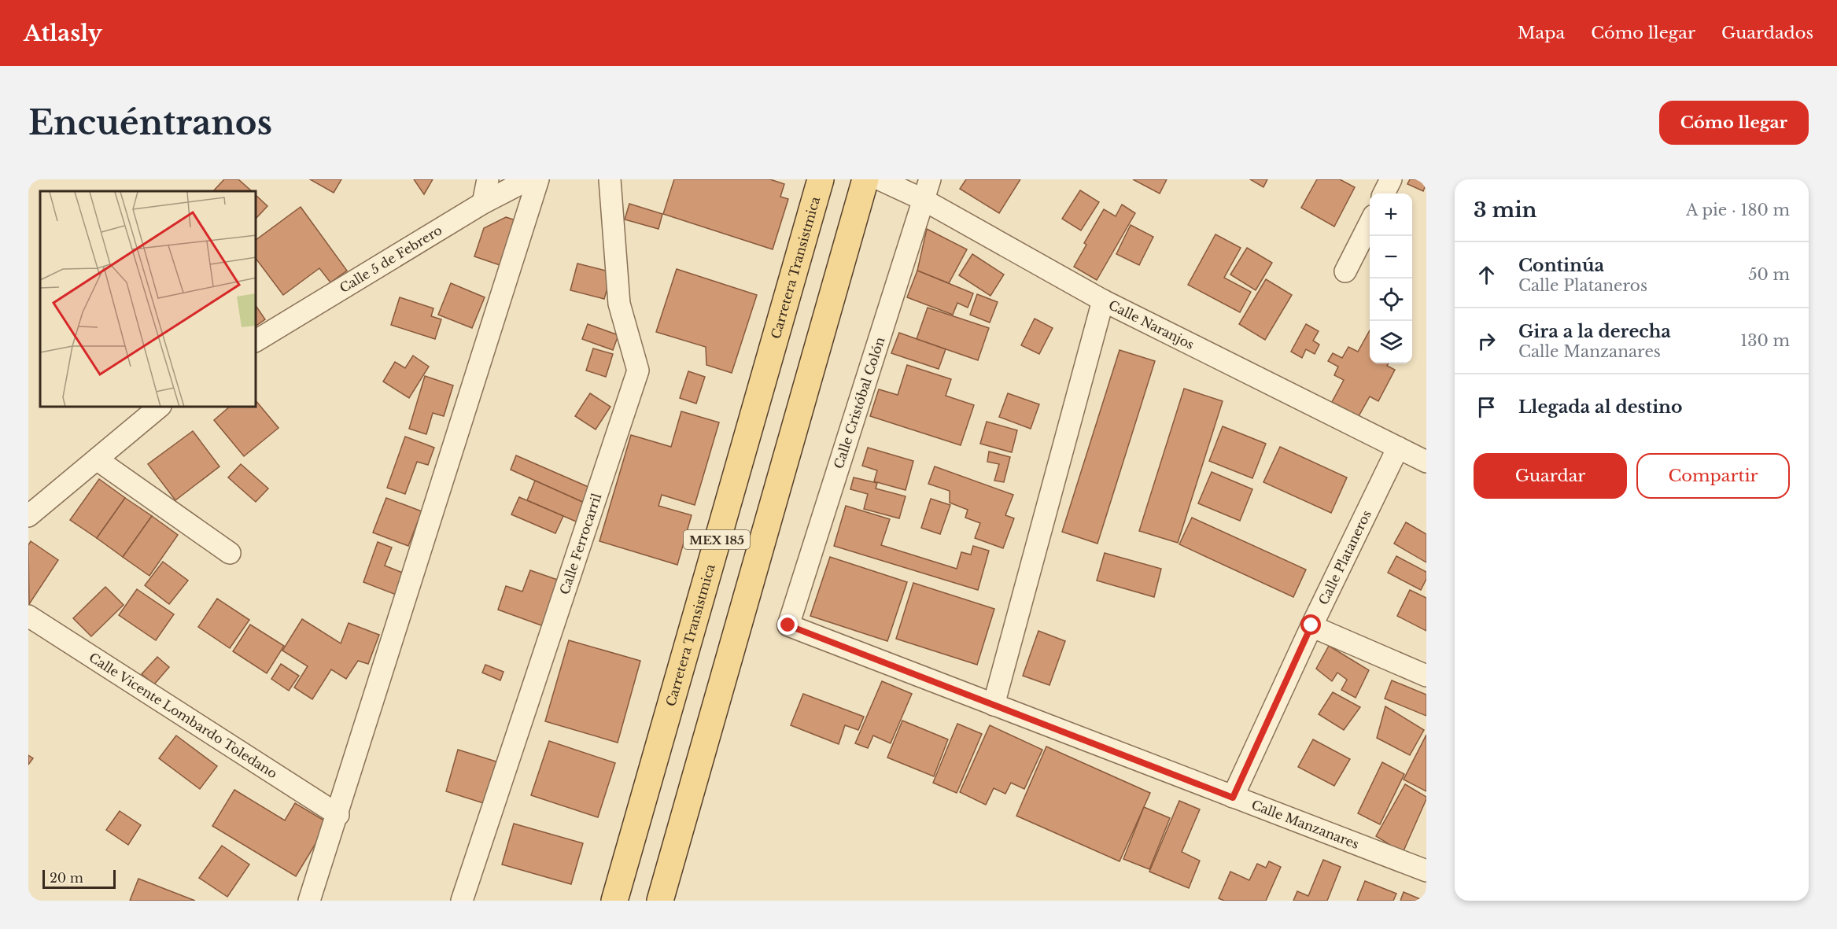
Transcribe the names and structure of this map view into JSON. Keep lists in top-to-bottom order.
{
  "streets": {
    "main road": ["Carretera Transistmica", "MEX 185"],
    "street": [
      "Calle 5 de Febrero",
      "Calle Naranjos",
      "Calle Cristóbal Colón",
      "Calle Ferrocarril",
      "Calle Plataneros",
      "Calle Vicente Lombardo Toledano",
      "Calle Manzanares"
    ]
  },
  "crossings": [
    ["Calle Naranjos", "Calle Cristóbal Colón"],
    ["Calle Naranjos", "Calle Plataneros"],
    ["Calle Cristóbal Colón", "Calle Manzanares"],
    ["Calle Plataneros", "Calle Manzanares"]
  ],
  "scale_bar": "20 m",
  "page": {
    "header": "Atlasly",
    "nav": ["Mapa", "Cómo llegar", "Guardados"],
    "buttons": [
      "Cómo llegar",
      ["Guardar", "Compartir"]
    ],
    "title": "Encuéntranos",
    "heading": ["3 min", "A pie · 180 m"],
    "map_buttons": ["+", "−"],
    "list": [
      ["Continúa", "Calle Plataneros", "50 m"],
      ["Gira a la derecha", "Calle Manzanares", "130 m"],
      "Llegada al destino"
    ],
    "scale": "20 m"
  }
}
